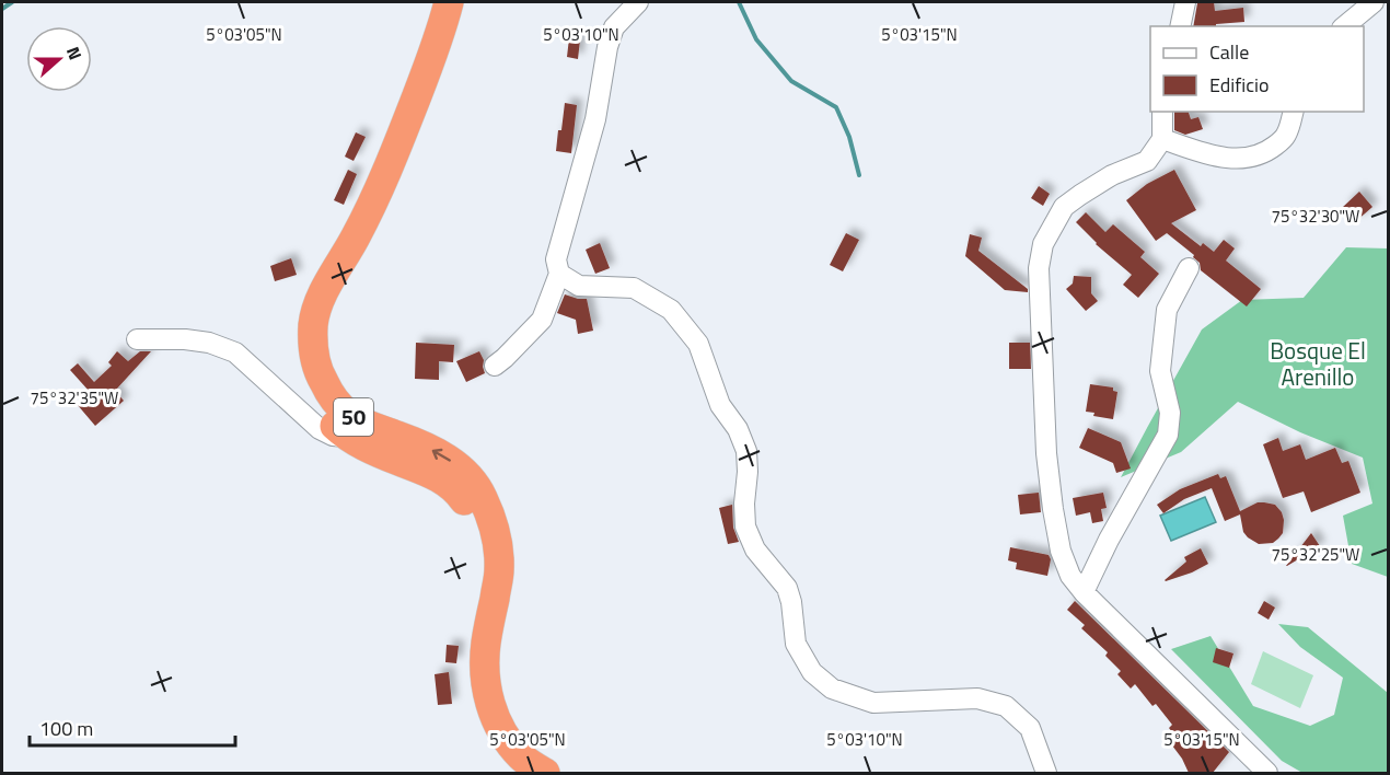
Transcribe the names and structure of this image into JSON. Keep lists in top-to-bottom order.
{
  "streets": {
    "highway": ["50"]
  },
  "parks": ["Bosque El Arenillo"],
  "legend": ["Calle", "Edificio"],
  "scale_bar": "100 m",
  "north": "right",
  "coordinates": [
    "5°03'05\"N",
    "5°03'10\"N",
    "5°03'15\"N",
    "75°32'30\"W",
    "75°32'35\"W",
    "75°32'25\"W"
  ]
}
